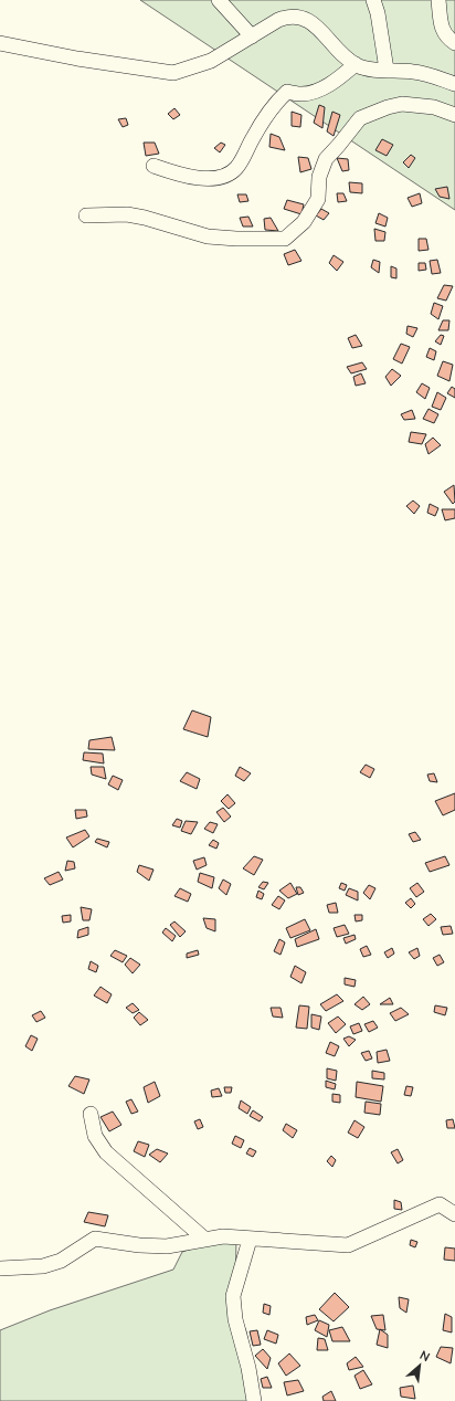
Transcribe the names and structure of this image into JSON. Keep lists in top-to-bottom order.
{
  "north": "top right"
}
